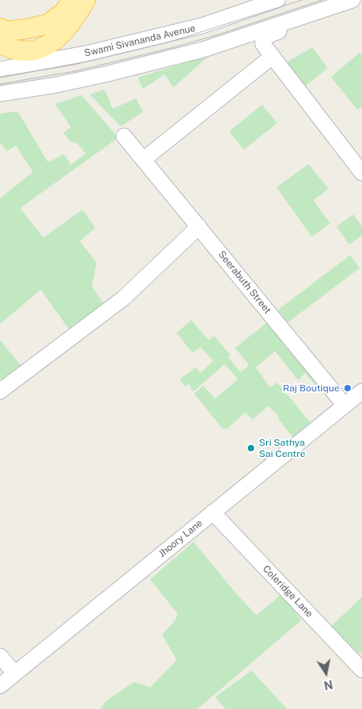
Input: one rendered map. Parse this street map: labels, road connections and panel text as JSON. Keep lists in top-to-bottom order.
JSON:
{
  "streets": {
    "street": [
      "Swami Sivananda Avenue",
      "Seerabuth Street",
      "Jhoory Lane",
      "Coleridge Lane"
    ]
  },
  "crossings": [
    ["Seerabuth Street", "Jhoory Lane"],
    ["Jhoory Lane", "Coleridge Lane"]
  ],
  "places": ["Raj Boutique", "Sri Sathya Sai Centre"],
  "north": "bottom"
}
